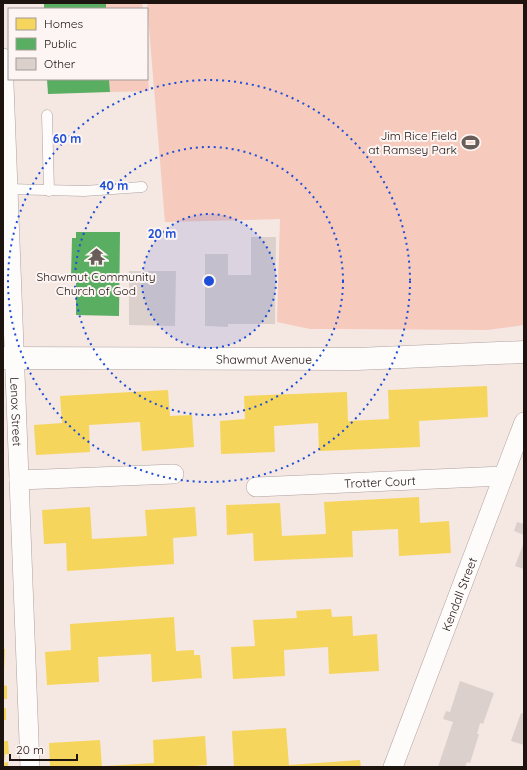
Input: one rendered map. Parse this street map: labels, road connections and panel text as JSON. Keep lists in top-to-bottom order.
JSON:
{
  "streets": {
    "main road": ["Shawmut Avenue"],
    "street": ["Lenox Street", "Trotter Court", "Kendall Street"]
  },
  "crossings": [
    ["Shawmut Avenue", "Lenox Street"],
    ["Trotter Court", "Kendall Street"]
  ],
  "places": {
    "sports": ["Jim Rice Field at Ramsey Park"],
    "temple": ["Shawmut Community Church of God"]
  },
  "legend": ["Homes", "Public", "Other"],
  "scale_bar": "20 m",
  "rings": ["60 m", "40 m", "20 m"]
}
